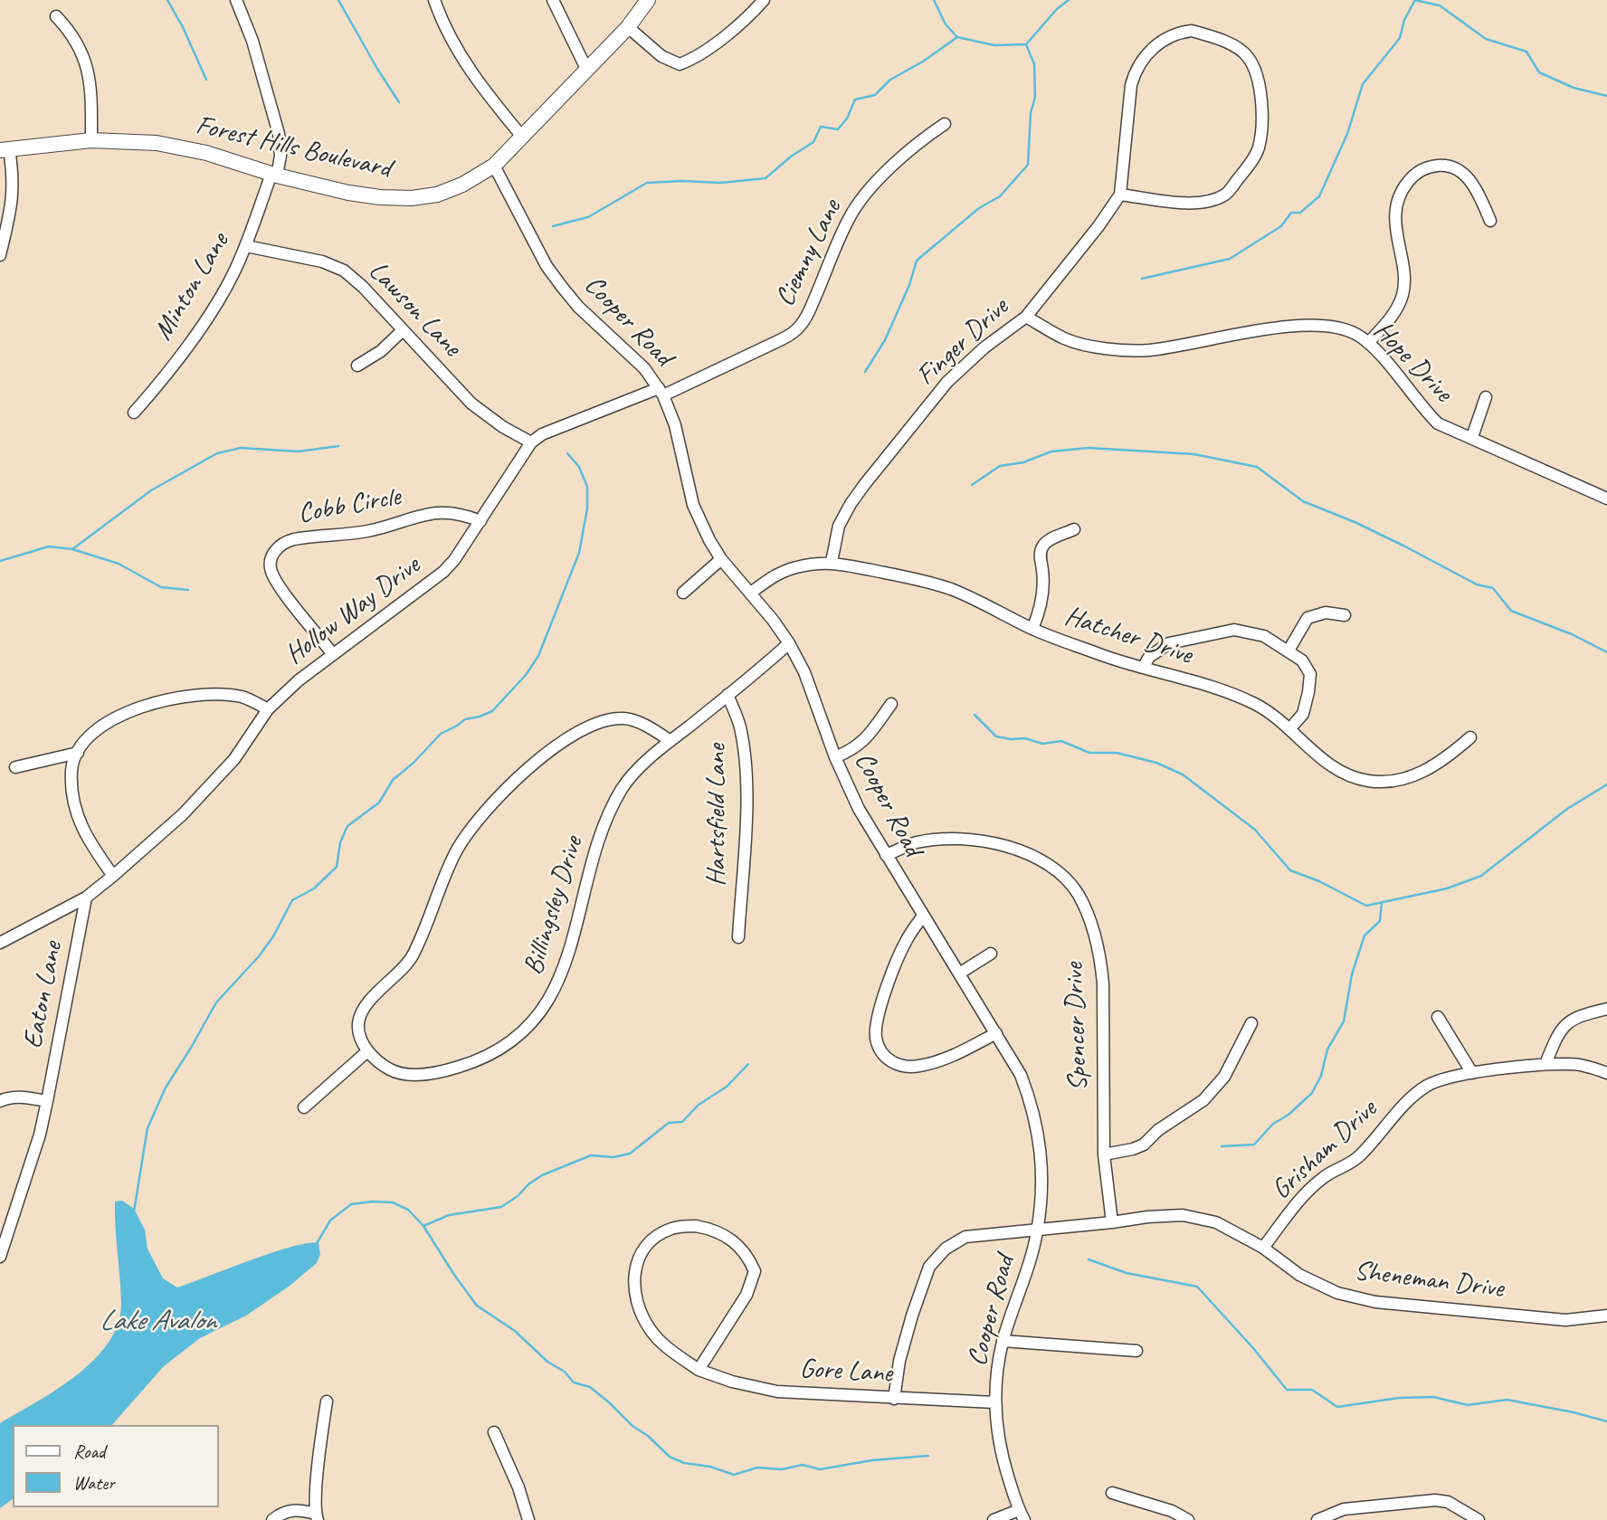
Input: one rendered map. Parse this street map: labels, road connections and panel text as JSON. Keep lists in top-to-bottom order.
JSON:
{
  "streets": {
    "main road": ["Forest Hills Boulevard"],
    "street": [
      "Ciemny Lane",
      "Minton Lane",
      "Lawson Lane",
      "Cooper Road",
      "Finger Drive",
      "Hope Drive",
      "Cobb Circle",
      "Hollow Way Drive",
      "Hatcher Drive",
      "Hartsfield Lane",
      "Billingsley Drive",
      "Eaton Lane",
      "Spencer Drive",
      "Grisham Drive",
      "Sheneman Drive",
      "Gore Lane"
    ]
  },
  "crossings": [
    ["Forest Hills Boulevard", "Minton Lane"],
    ["Forest Hills Boulevard", "Cooper Road"],
    ["Ciemny Lane", "Cooper Road"],
    ["Ciemny Lane", "Hollow Way Drive"],
    ["Minton Lane", "Lawson Lane"],
    ["Lawson Lane", "Hollow Way Drive"],
    ["Cooper Road", "Hollow Way Drive"],
    ["Cooper Road", "Hatcher Drive"],
    ["Cooper Road", "Billingsley Drive"],
    ["Cooper Road", "Spencer Drive"],
    ["Cooper Road", "Sheneman Drive"],
    ["Cooper Road", "Gore Lane"],
    ["Finger Drive", "Hope Drive"],
    ["Finger Drive", "Hatcher Drive"],
    ["Cobb Circle", "Hollow Way Drive"],
    ["Hollow Way Drive", "Eaton Lane"],
    ["Hartsfield Lane", "Billingsley Drive"],
    ["Spencer Drive", "Sheneman Drive"],
    ["Grisham Drive", "Sheneman Drive"],
    ["Sheneman Drive", "Gore Lane"]
  ],
  "water": ["Lake Avalon"],
  "legend": ["Road", "Water"]
}
